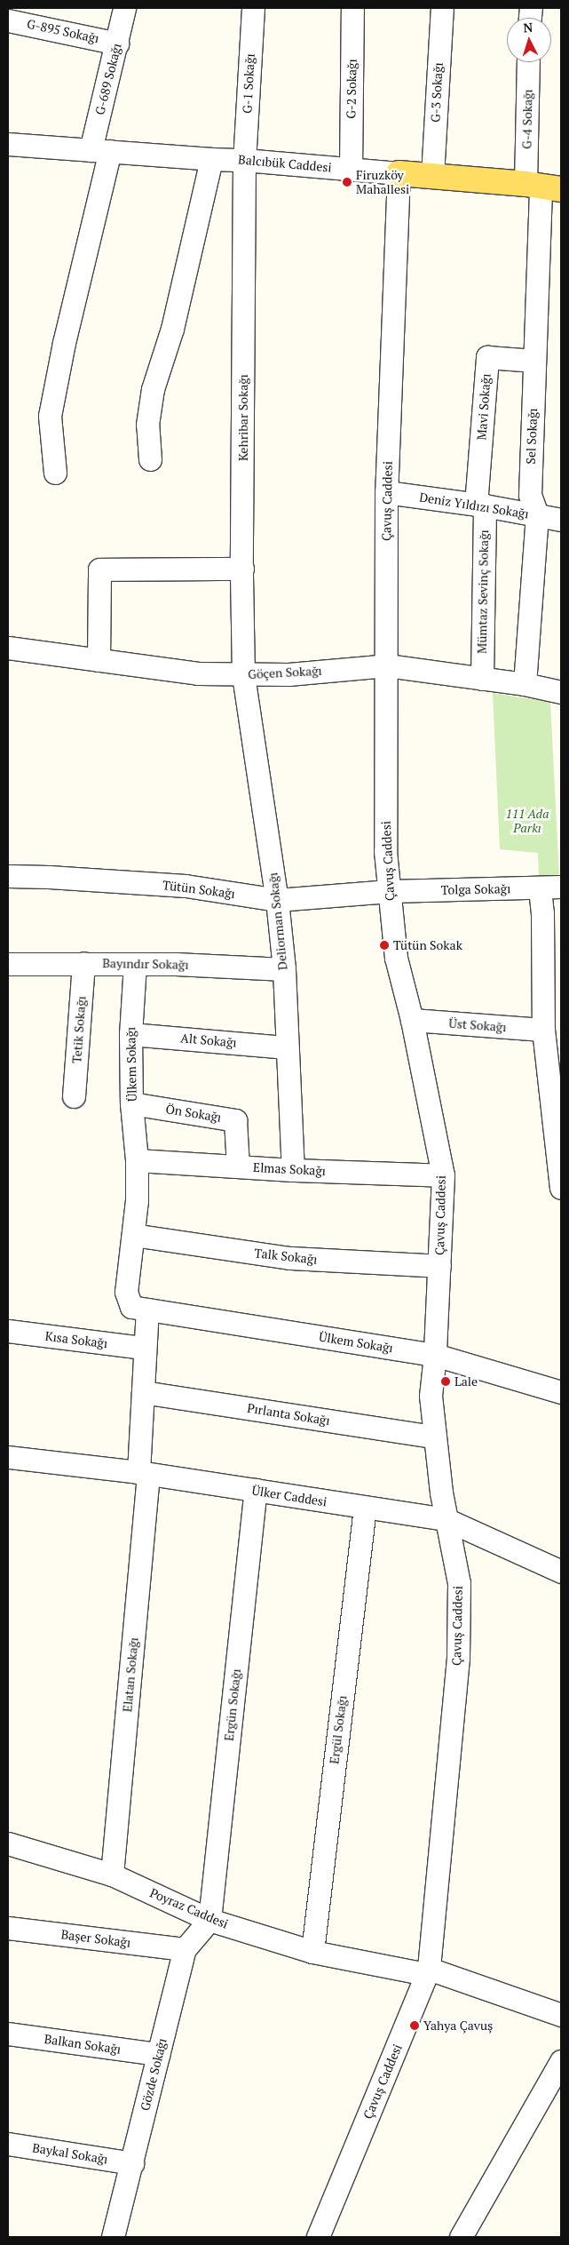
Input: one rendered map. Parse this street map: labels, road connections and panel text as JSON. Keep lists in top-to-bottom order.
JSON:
{
  "streets": {
    "main road": ["Balcıbük Caddesi"],
    "street": [
      "G-895 Sokağı",
      "G-689 Sokağı",
      "G-1 Sokağı",
      "G-2 Sokağı",
      "G-3 Sokağı",
      "G-4 Sokağı",
      "Mavi Sokağı",
      "Kehribar Sokağı",
      "Sel Sokağı",
      "Çavuş Caddesi",
      "Deniz Yıldızı Sokağı",
      "Mümtaz Sevinç Sokağı",
      "Göçen Sokağı",
      "Tütün Sokağı",
      "Tolga Sokağı",
      "Deliorman Sokağı",
      "Bayındır Sokağı",
      "Üst Sokağı",
      "Tetik Sokağı",
      "Alt Sokağı",
      "Ülkem Sokağı",
      "Ön Sokağı",
      "Elmas Sokağı",
      "Talk Sokağı",
      "Kısa Sokağı",
      "Pırlanta Sokağı",
      "Ülker Caddesi",
      "Elatan Sokağı",
      "Ergün Sokağı",
      "Ergül Sokağı",
      "Poyraz Caddesi",
      "Başer Sokağı",
      "Balkan Sokağı",
      "Gözde Sokağı",
      "Baykal Sokağı"
    ]
  },
  "crossings": [
    ["G-895 Sokağı", "G-689 Sokağı"],
    ["G-689 Sokağı", "Balcıbük Caddesi"],
    ["G-1 Sokağı", "Balcıbük Caddesi"],
    ["G-1 Sokağı", "Kehribar Sokağı"],
    ["G-2 Sokağı", "Balcıbük Caddesi"],
    ["G-3 Sokağı", "Balcıbük Caddesi"],
    ["G-4 Sokağı", "Balcıbük Caddesi"],
    ["G-4 Sokağı", "Sel Sokağı"],
    ["Balcıbük Caddesi", "Kehribar Sokağı"],
    ["Balcıbük Caddesi", "Sel Sokağı"],
    ["Balcıbük Caddesi", "Çavuş Caddesi"],
    ["Mavi Sokağı", "Sel Sokağı"],
    ["Mavi Sokağı", "Deniz Yıldızı Sokağı"],
    ["Mavi Sokağı", "Mümtaz Sevinç Sokağı"],
    ["Kehribar Sokağı", "Göçen Sokağı"],
    ["Kehribar Sokağı", "Deliorman Sokağı"],
    ["Sel Sokağı", "Deniz Yıldızı Sokağı"],
    ["Sel Sokağı", "Göçen Sokağı"],
    ["Çavuş Caddesi", "Deniz Yıldızı Sokağı"],
    ["Çavuş Caddesi", "Göçen Sokağı"],
    ["Çavuş Caddesi", "Tütün Sokağı"],
    ["Çavuş Caddesi", "Tolga Sokağı"],
    ["Çavuş Caddesi", "Üst Sokağı"],
    ["Çavuş Caddesi", "Ülkem Sokağı"],
    ["Çavuş Caddesi", "Elmas Sokağı"],
    ["Çavuş Caddesi", "Talk Sokağı"],
    ["Çavuş Caddesi", "Pırlanta Sokağı"],
    ["Çavuş Caddesi", "Ülker Caddesi"],
    ["Çavuş Caddesi", "Poyraz Caddesi"],
    ["Deniz Yıldızı Sokağı", "Mümtaz Sevinç Sokağı"],
    ["Mümtaz Sevinç Sokağı", "Göçen Sokağı"],
    ["Göçen Sokağı", "Deliorman Sokağı"],
    ["Tütün Sokağı", "Tolga Sokağı"],
    ["Tütün Sokağı", "Deliorman Sokağı"],
    ["Deliorman Sokağı", "Bayındır Sokağı"],
    ["Deliorman Sokağı", "Alt Sokağı"],
    ["Deliorman Sokağı", "Elmas Sokağı"],
    ["Bayındır Sokağı", "Tetik Sokağı"],
    ["Bayındır Sokağı", "Ülkem Sokağı"],
    ["Alt Sokağı", "Ülkem Sokağı"],
    ["Ülkem Sokağı", "Ön Sokağı"],
    ["Ülkem Sokağı", "Elmas Sokağı"],
    ["Ülkem Sokağı", "Talk Sokağı"],
    ["Ön Sokağı", "Elmas Sokağı"],
    ["Ülker Caddesi", "Elatan Sokağı"],
    ["Ülker Caddesi", "Ergün Sokağı"],
    ["Ülker Caddesi", "Ergül Sokağı"],
    ["Elatan Sokağı", "Poyraz Caddesi"],
    ["Ergün Sokağı", "Poyraz Caddesi"],
    ["Ergün Sokağı", "Gözde Sokağı"],
    ["Ergül Sokağı", "Poyraz Caddesi"],
    ["Poyraz Caddesi", "Gözde Sokağı"],
    ["Başer Sokağı", "Gözde Sokağı"],
    ["Balkan Sokağı", "Gözde Sokağı"],
    ["Gözde Sokağı", "Baykal Sokağı"]
  ],
  "parks": ["111 Ada Parkı"],
  "places": [
    "Firuzköy Mahallesi",
    "Tütün Sokak",
    "Lale",
    "Yahya Çavuş"
  ],
  "north": "top"
}
